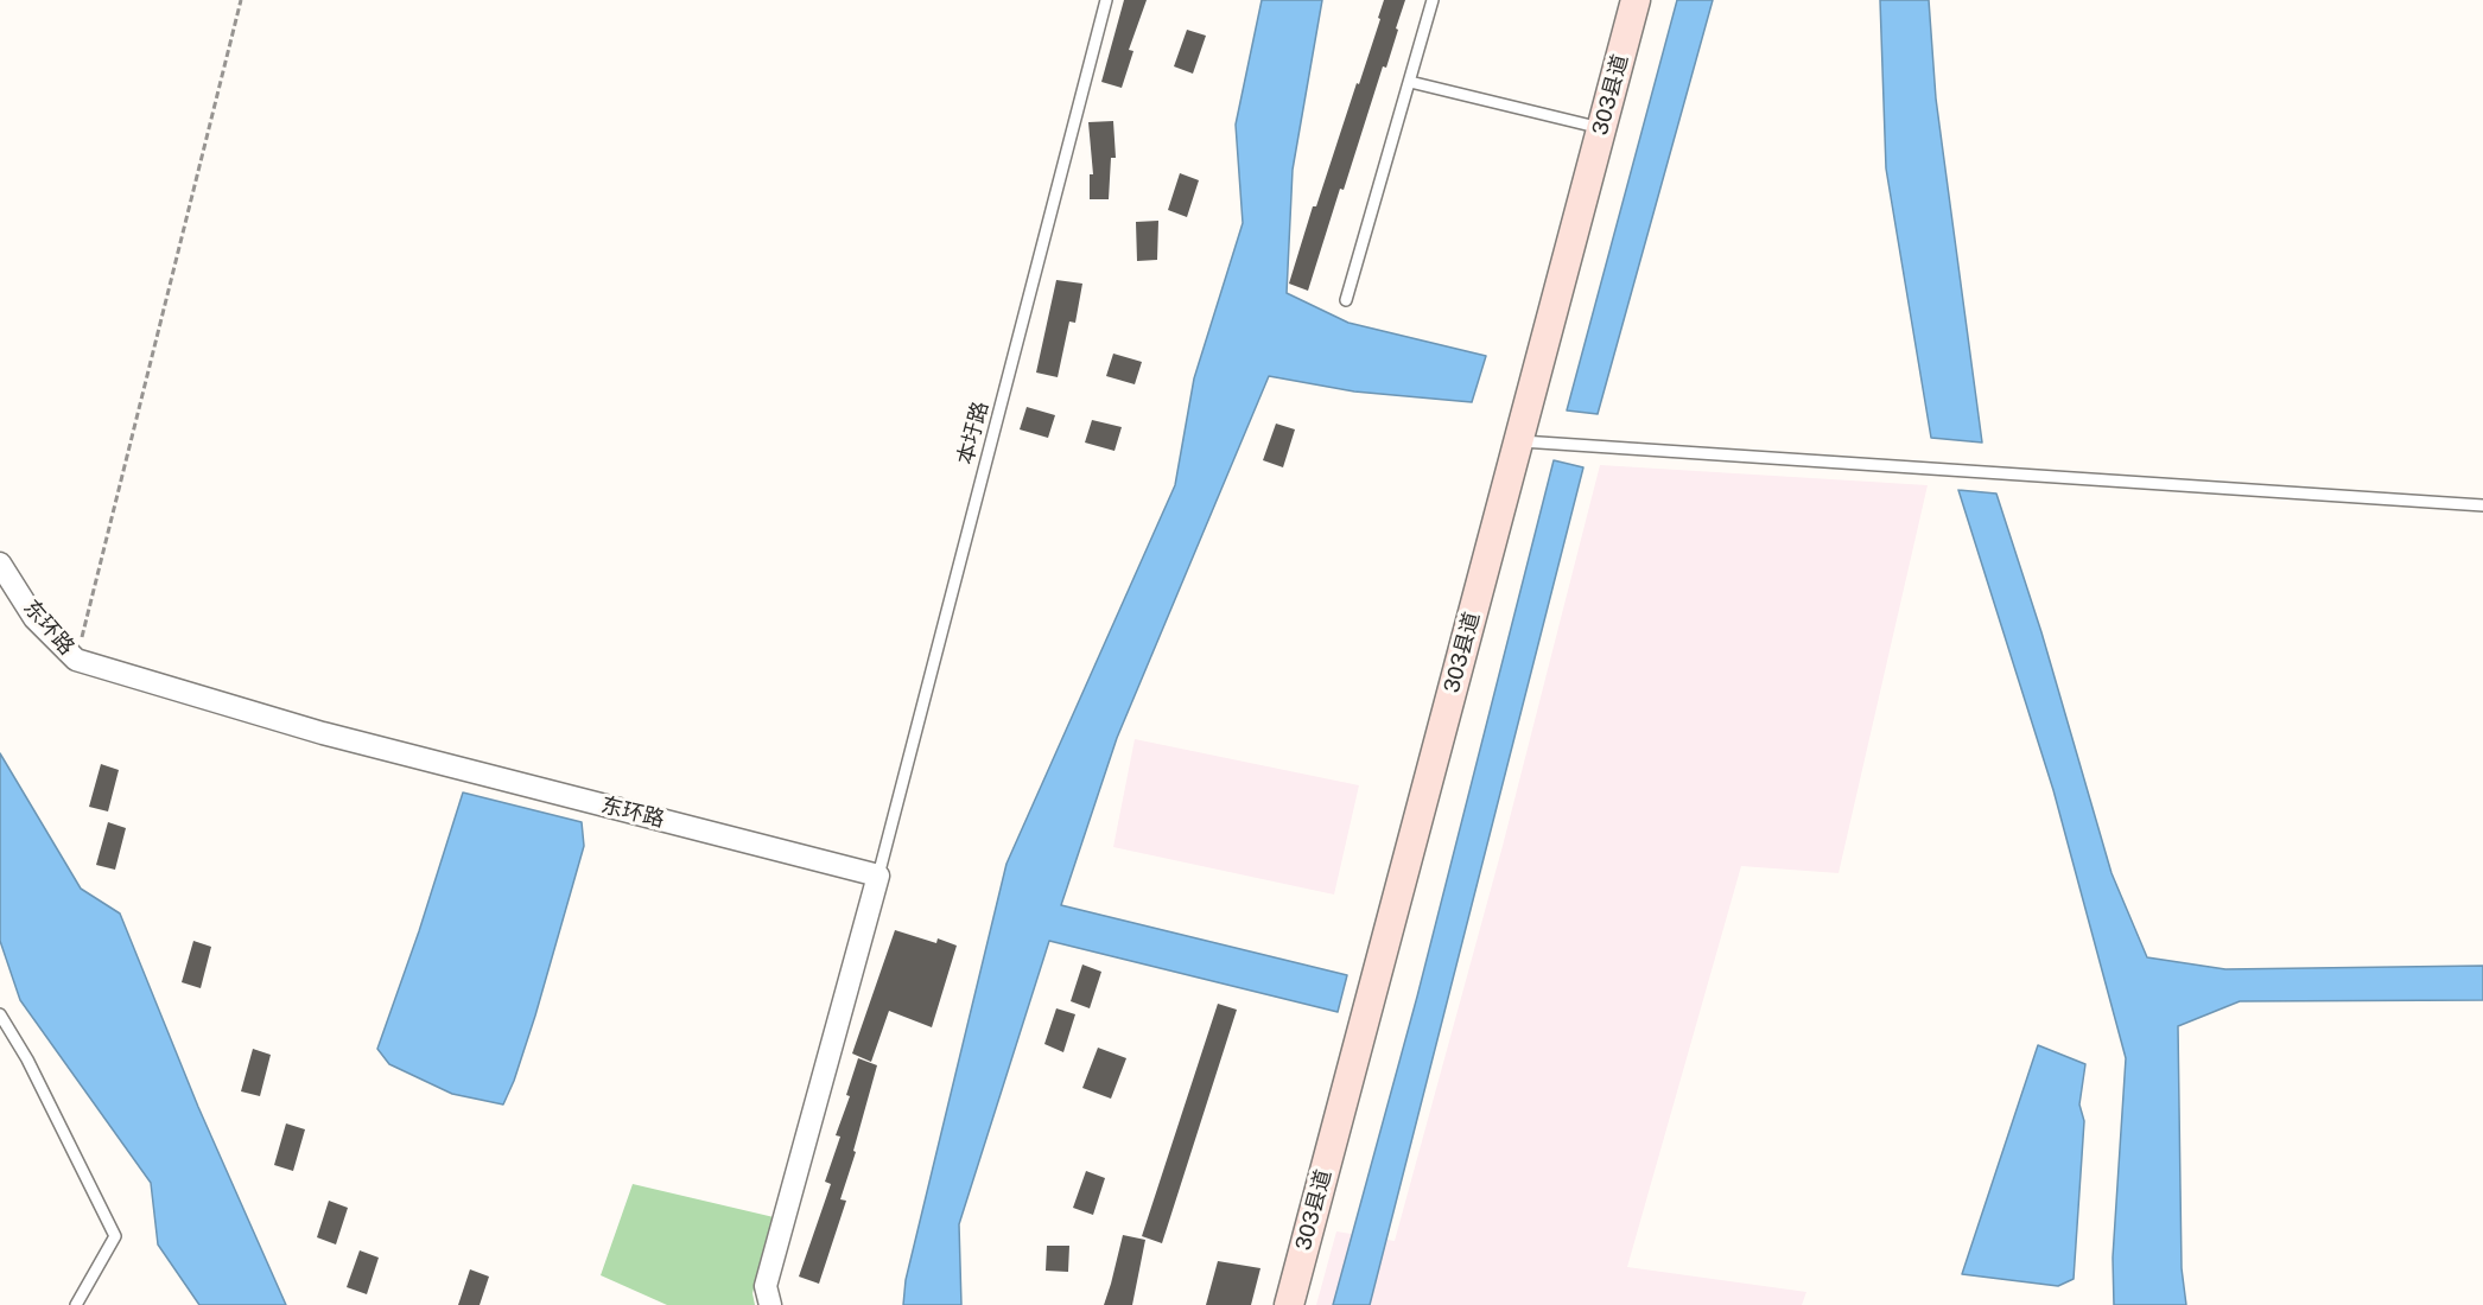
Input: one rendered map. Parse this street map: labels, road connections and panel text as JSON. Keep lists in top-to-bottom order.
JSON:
{
  "streets": {
    "main road": ["303县道"],
    "street": ["东环路"],
    "lane": ["本圩路"]
  },
  "crossings": [
    ["本圩路", "东环路"]
  ]
}
